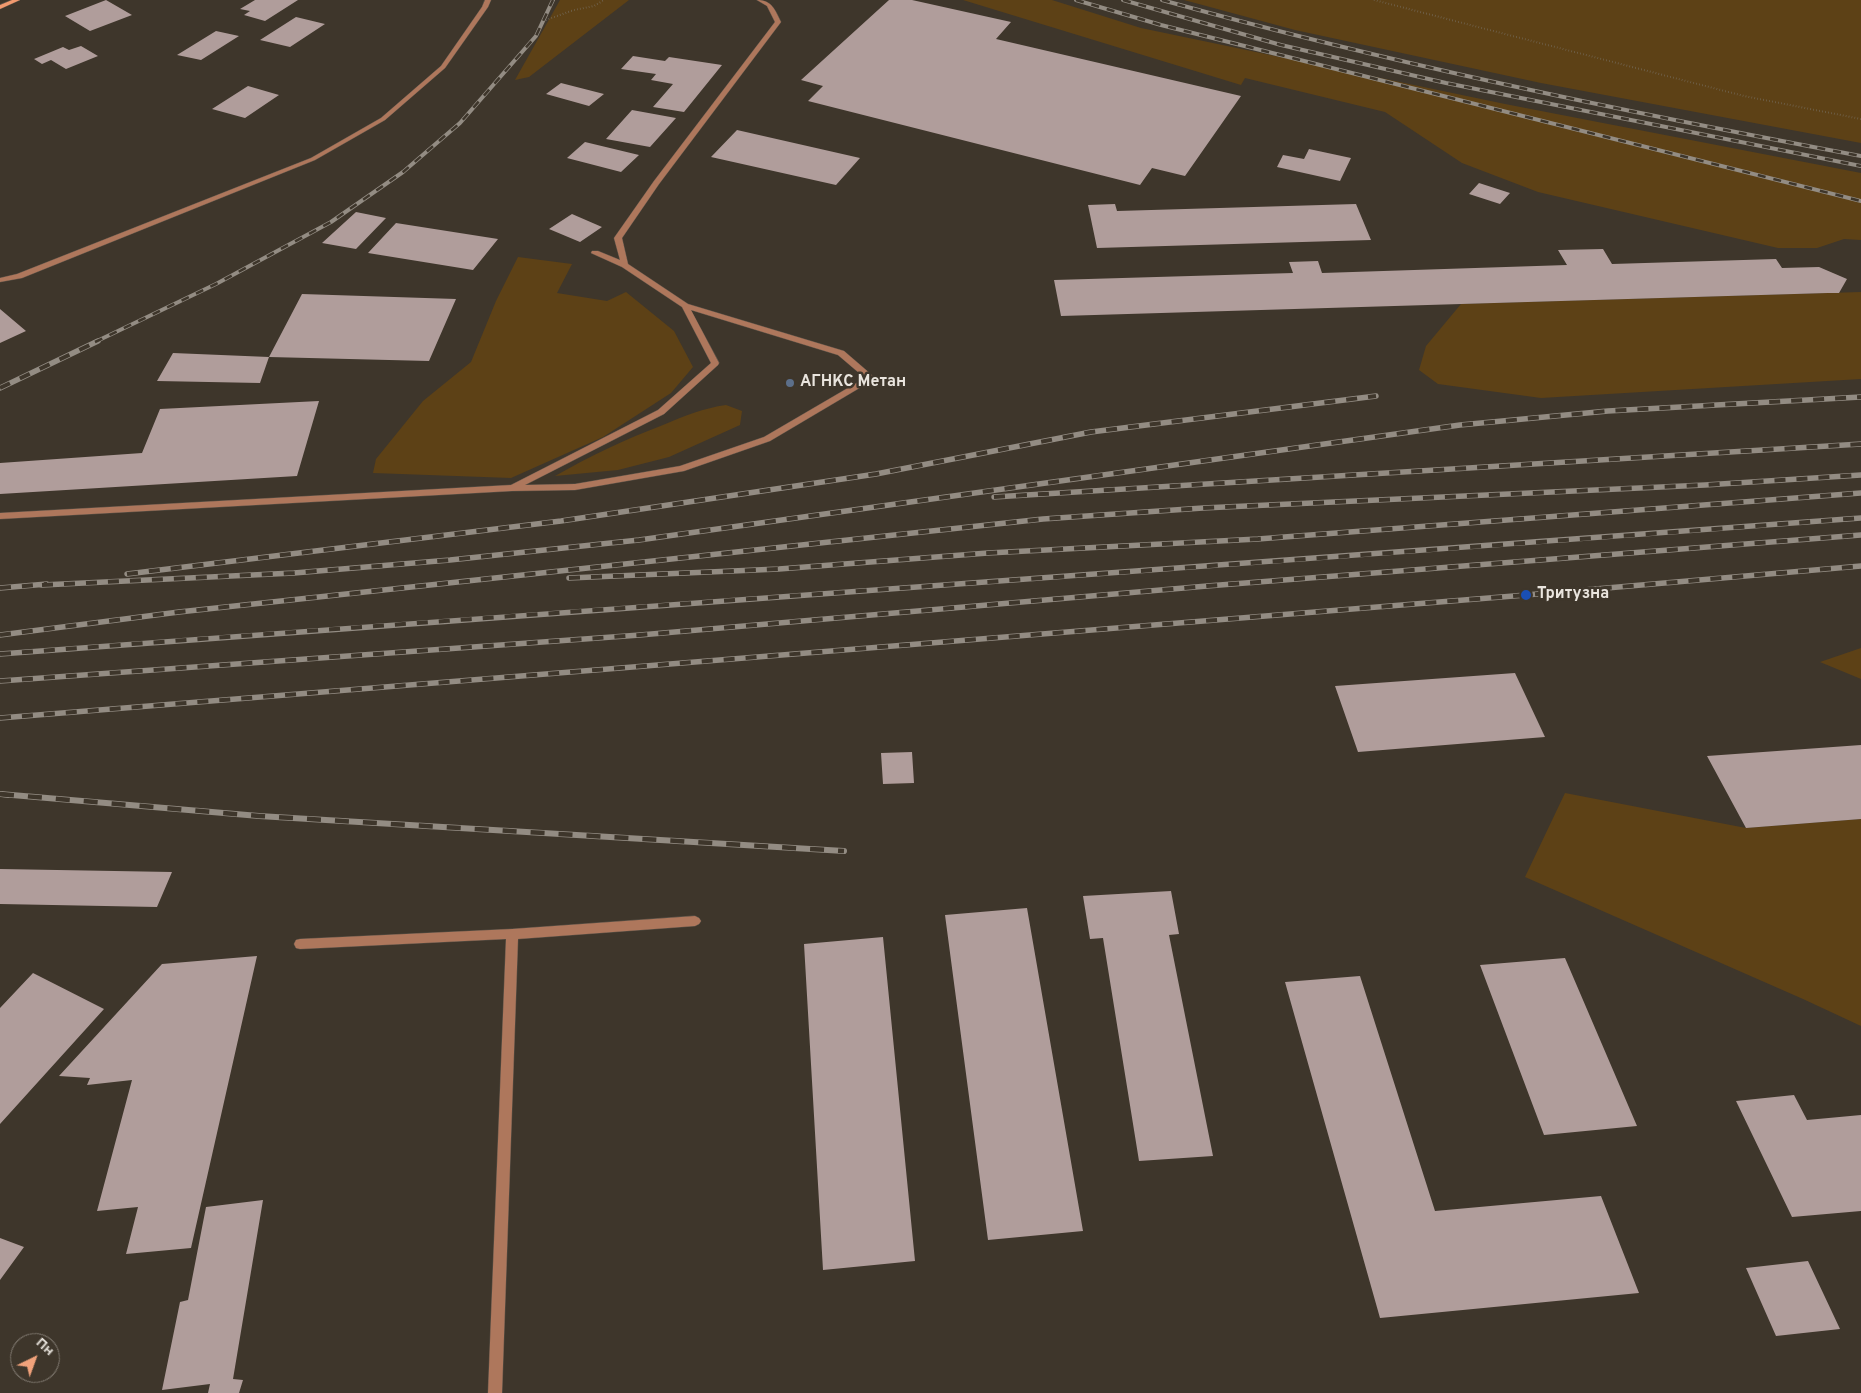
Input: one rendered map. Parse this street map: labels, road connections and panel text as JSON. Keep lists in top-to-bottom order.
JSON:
{
  "places": ["АГНКС Метан", "Тритузна"],
  "north": "top right"
}
